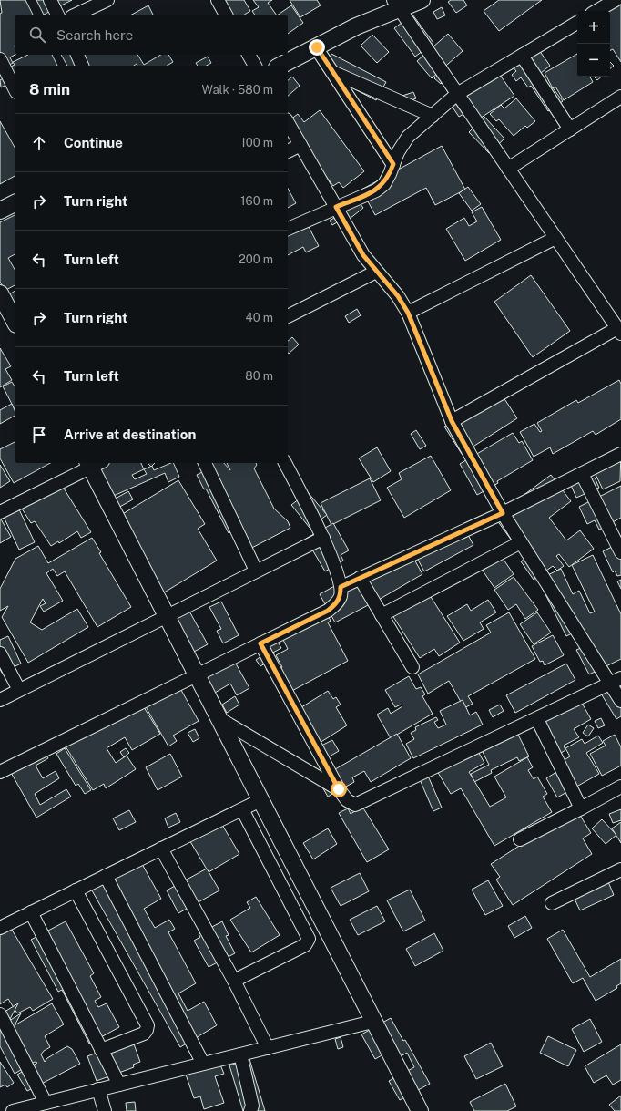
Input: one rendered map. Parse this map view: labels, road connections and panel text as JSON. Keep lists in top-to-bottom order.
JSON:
{
  "page": {
    "map_buttons": ["+", "−"],
    "search": "Search here",
    "heading": ["8 min", "Walk · 580 m"],
    "list": [
      ["Continue", "100 m"],
      ["Turn right", "160 m"],
      ["Turn left", "200 m"],
      ["Turn right", "40 m"],
      ["Turn left", "80 m"],
      "Arrive at destination"
    ]
  }
}
